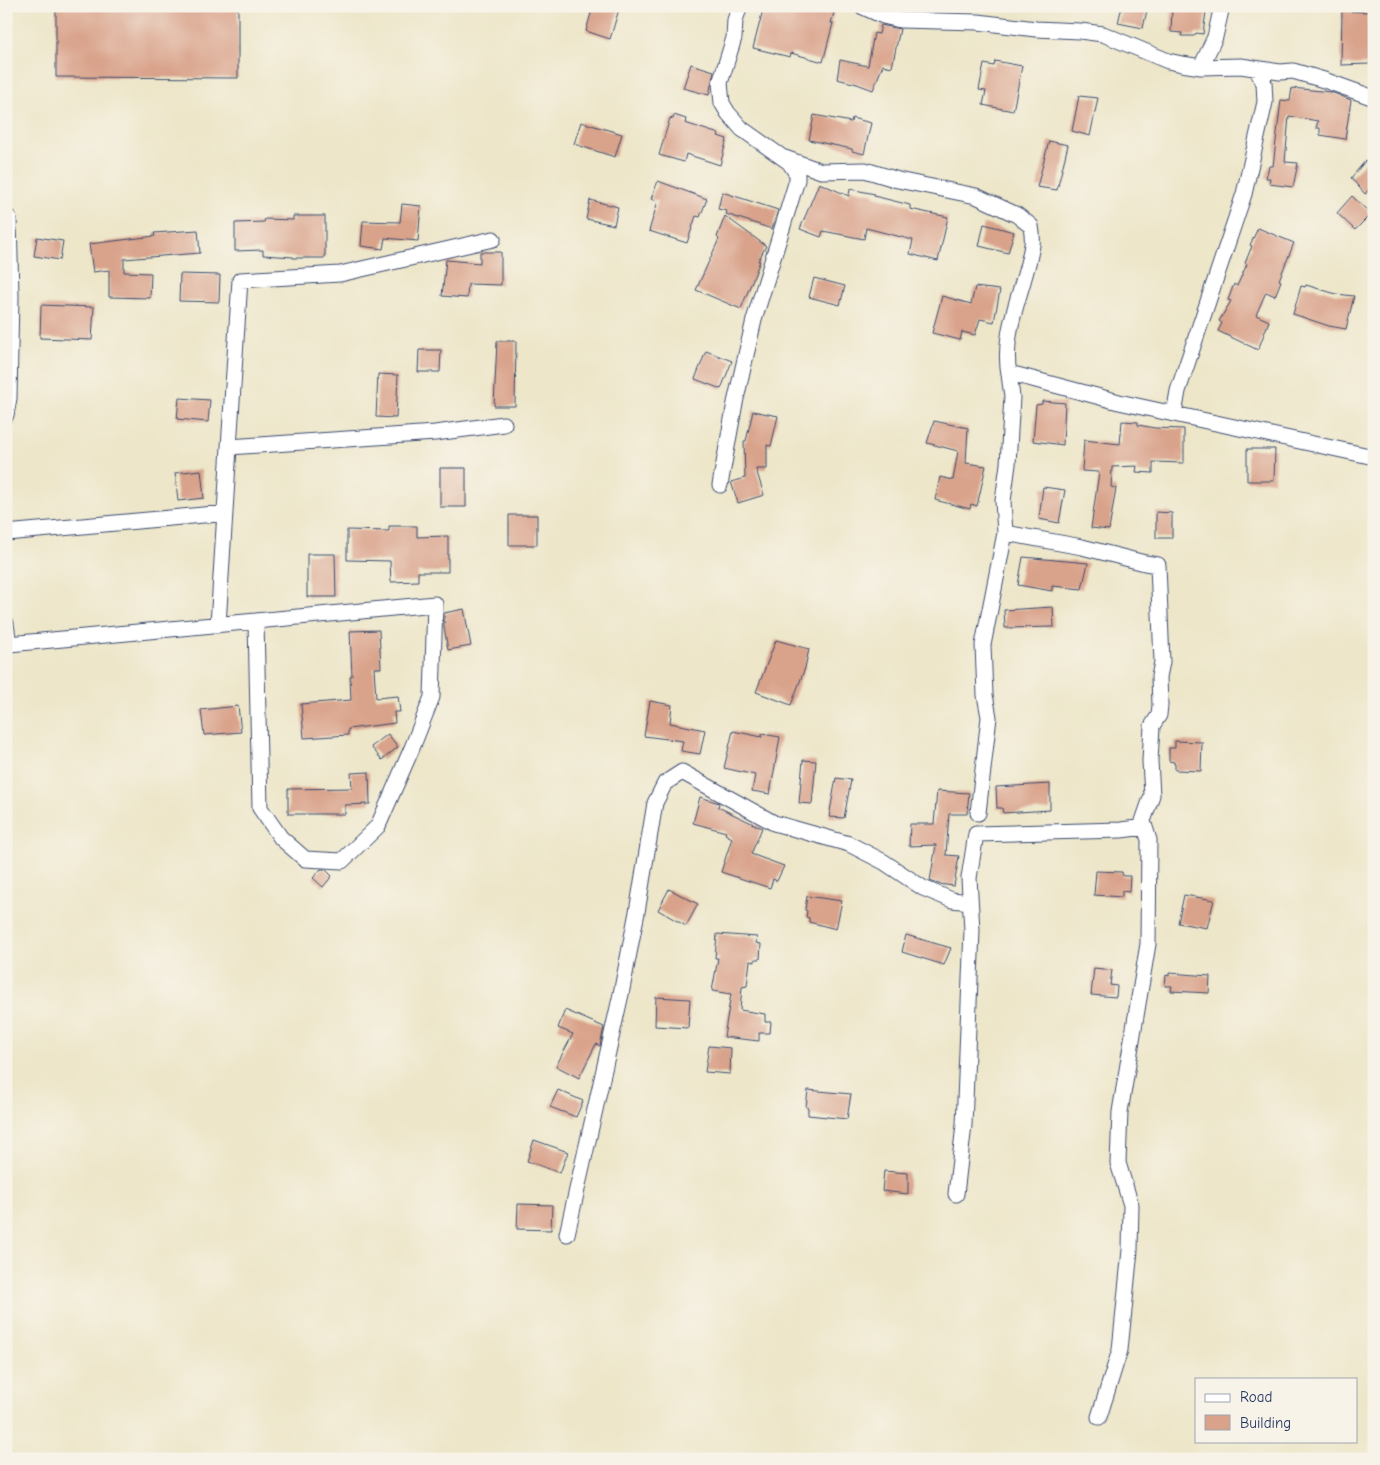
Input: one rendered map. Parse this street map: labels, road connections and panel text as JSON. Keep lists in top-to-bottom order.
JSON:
{
  "legend": ["Road", "Building"]
}
